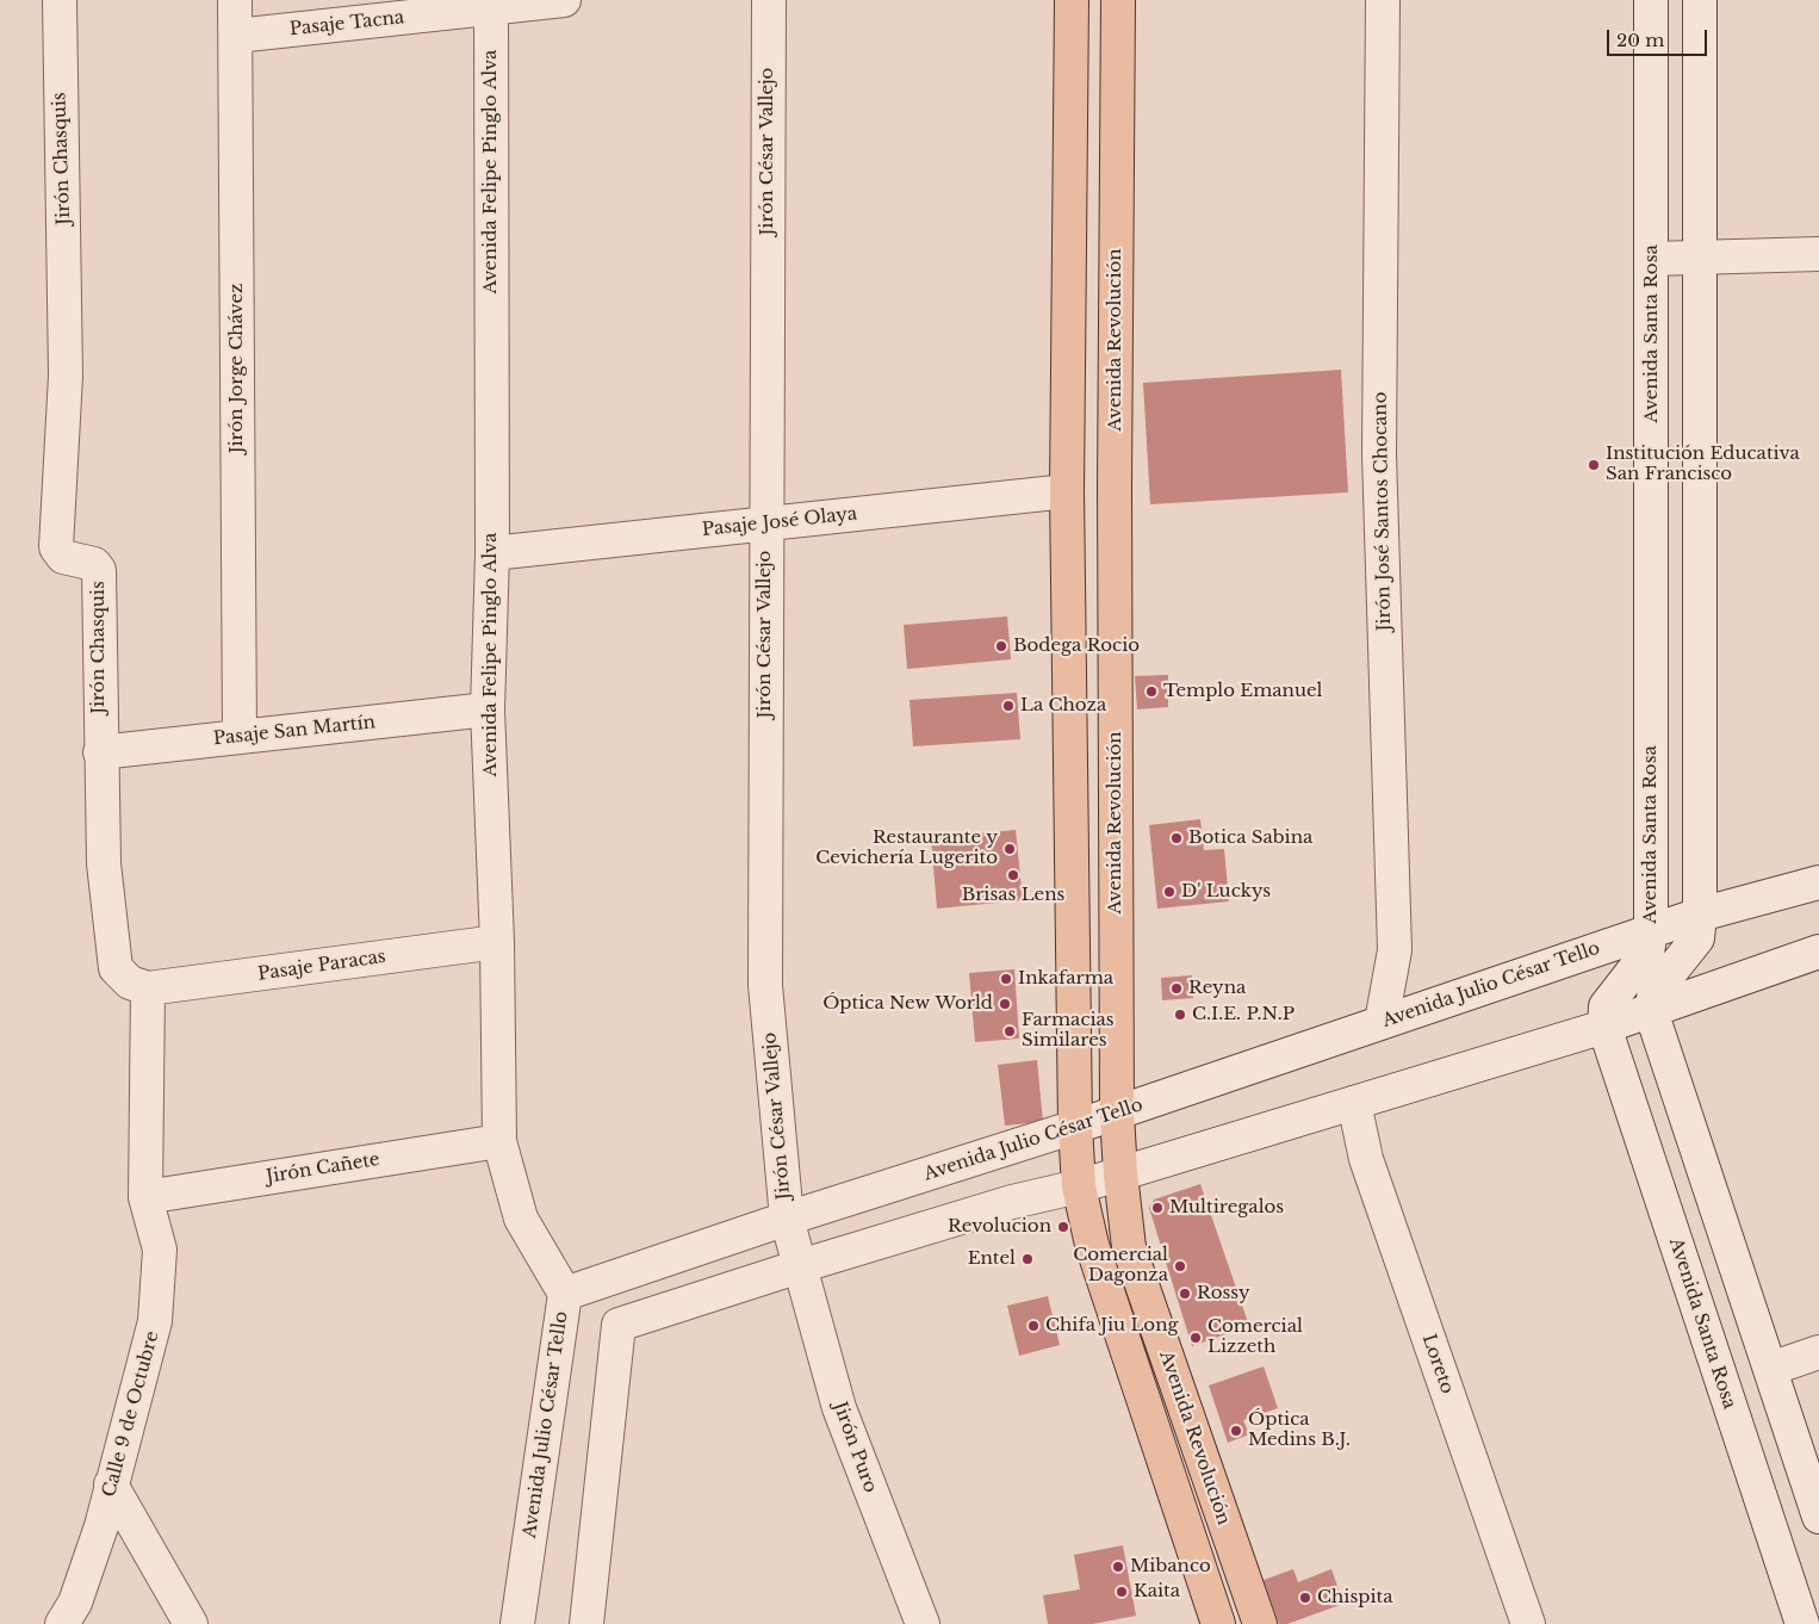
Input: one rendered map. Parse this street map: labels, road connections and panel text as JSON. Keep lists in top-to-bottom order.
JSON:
{
  "streets": {
    "main road": ["Avenida Revolución"],
    "street": [
      "Pasaje Tacna",
      "Jirón César Vallejo",
      "Jirón Chasquis",
      "Avenida Felipe Pinglo Alva",
      "Avenida Santa Rosa",
      "Jirón Jorge Chávez",
      "Jirón José Santos Chocano",
      "Pasaje José Olaya",
      "Pasaje San Martín",
      "Pasaje Paracas",
      "Avenida Julio César Tello",
      "Jirón Cañete",
      "Loreto",
      "Calle 9 de Octubre",
      "Jirón Puro"
    ]
  },
  "crossings": [
    ["Pasaje Tacna", "Avenida Felipe Pinglo Alva"],
    ["Pasaje Tacna", "Jirón Jorge Chávez"],
    ["Jirón César Vallejo", "Pasaje José Olaya"],
    ["Jirón César Vallejo", "Avenida Julio César Tello"],
    ["Jirón César Vallejo", "Jirón Puro"],
    ["Jirón Chasquis", "Pasaje San Martín"],
    ["Jirón Chasquis", "Pasaje Paracas"],
    ["Avenida Felipe Pinglo Alva", "Pasaje José Olaya"],
    ["Avenida Felipe Pinglo Alva", "Pasaje San Martín"],
    ["Avenida Felipe Pinglo Alva", "Pasaje Paracas"],
    ["Avenida Felipe Pinglo Alva", "Avenida Julio César Tello"],
    ["Avenida Felipe Pinglo Alva", "Jirón Cañete"],
    ["Avenida Santa Rosa", "Avenida Julio César Tello"],
    ["Avenida Revolución", "Pasaje José Olaya"],
    ["Avenida Revolución", "Avenida Julio César Tello"],
    ["Jirón Jorge Chávez", "Pasaje San Martín"],
    ["Jirón José Santos Chocano", "Avenida Julio César Tello"],
    ["Jirón Cañete", "Calle 9 de Octubre"]
  ],
  "places": [
    "Institución Educativa San Francisco",
    "Bodega Rocio",
    "Templo Emanuel",
    "La Choza",
    "Botica Sabina",
    "Restaurante y Cevichería Lugerito",
    "Brisas Lens",
    "D' Luckys",
    "Inkafarma",
    "Reyna",
    "Óptica New World",
    "C.I.E. P.N.P",
    "Farmacias Similares",
    "Multiregalos",
    "Revolucion",
    "Entel",
    "Comercial Dagonza",
    "Rossy",
    "Chifa Jiu Long",
    "Comercial Lizzeth",
    "Óptica Medins B.J.",
    "Mibanco",
    "Kaita",
    "Chispita"
  ],
  "scale_bar": "20 m"
}
